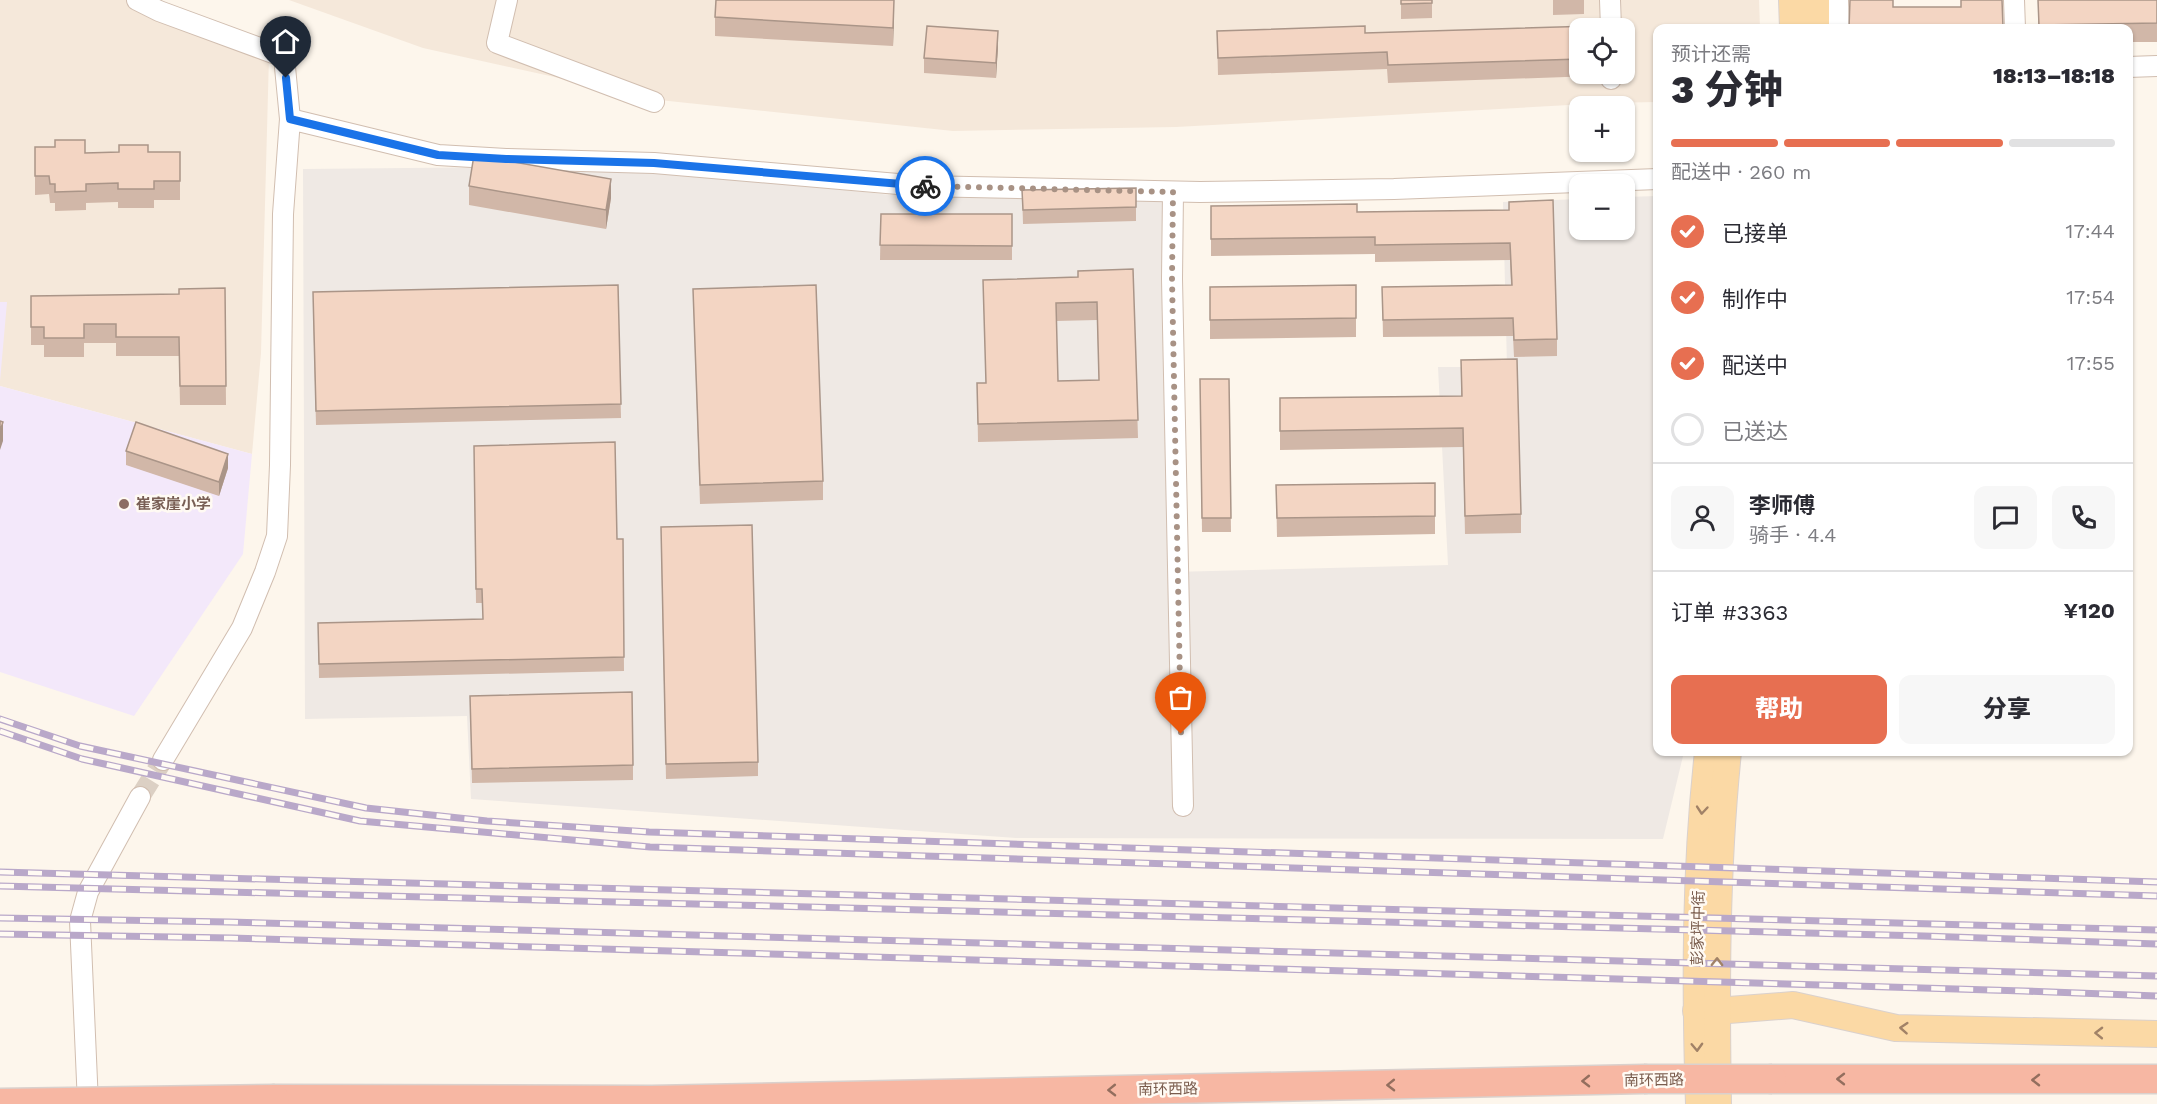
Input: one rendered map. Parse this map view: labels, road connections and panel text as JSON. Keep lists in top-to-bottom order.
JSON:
{
  "streets": {
    "highway": ["南环西路"],
    "main road": ["彭家坪中街"]
  },
  "one_way": ["南环西路"],
  "places": ["崔家崖小学"],
  "page": {
    "map_buttons": ["+", "−"],
    "heading": ["3 分钟", "预计还需", "18:13–18:18"],
    "panel": [
      "李师傅",
      "骑手 · 4.4",
      "订单 #3363",
      "¥120"
    ],
    "bar": "配送中 · 260 m",
    "list": [
      ["已接单", "17:44"],
      ["制作中", "17:54"],
      ["配送中", "17:55"],
      "已送达"
    ],
    "buttons": ["帮助", "分享"]
  }
}
